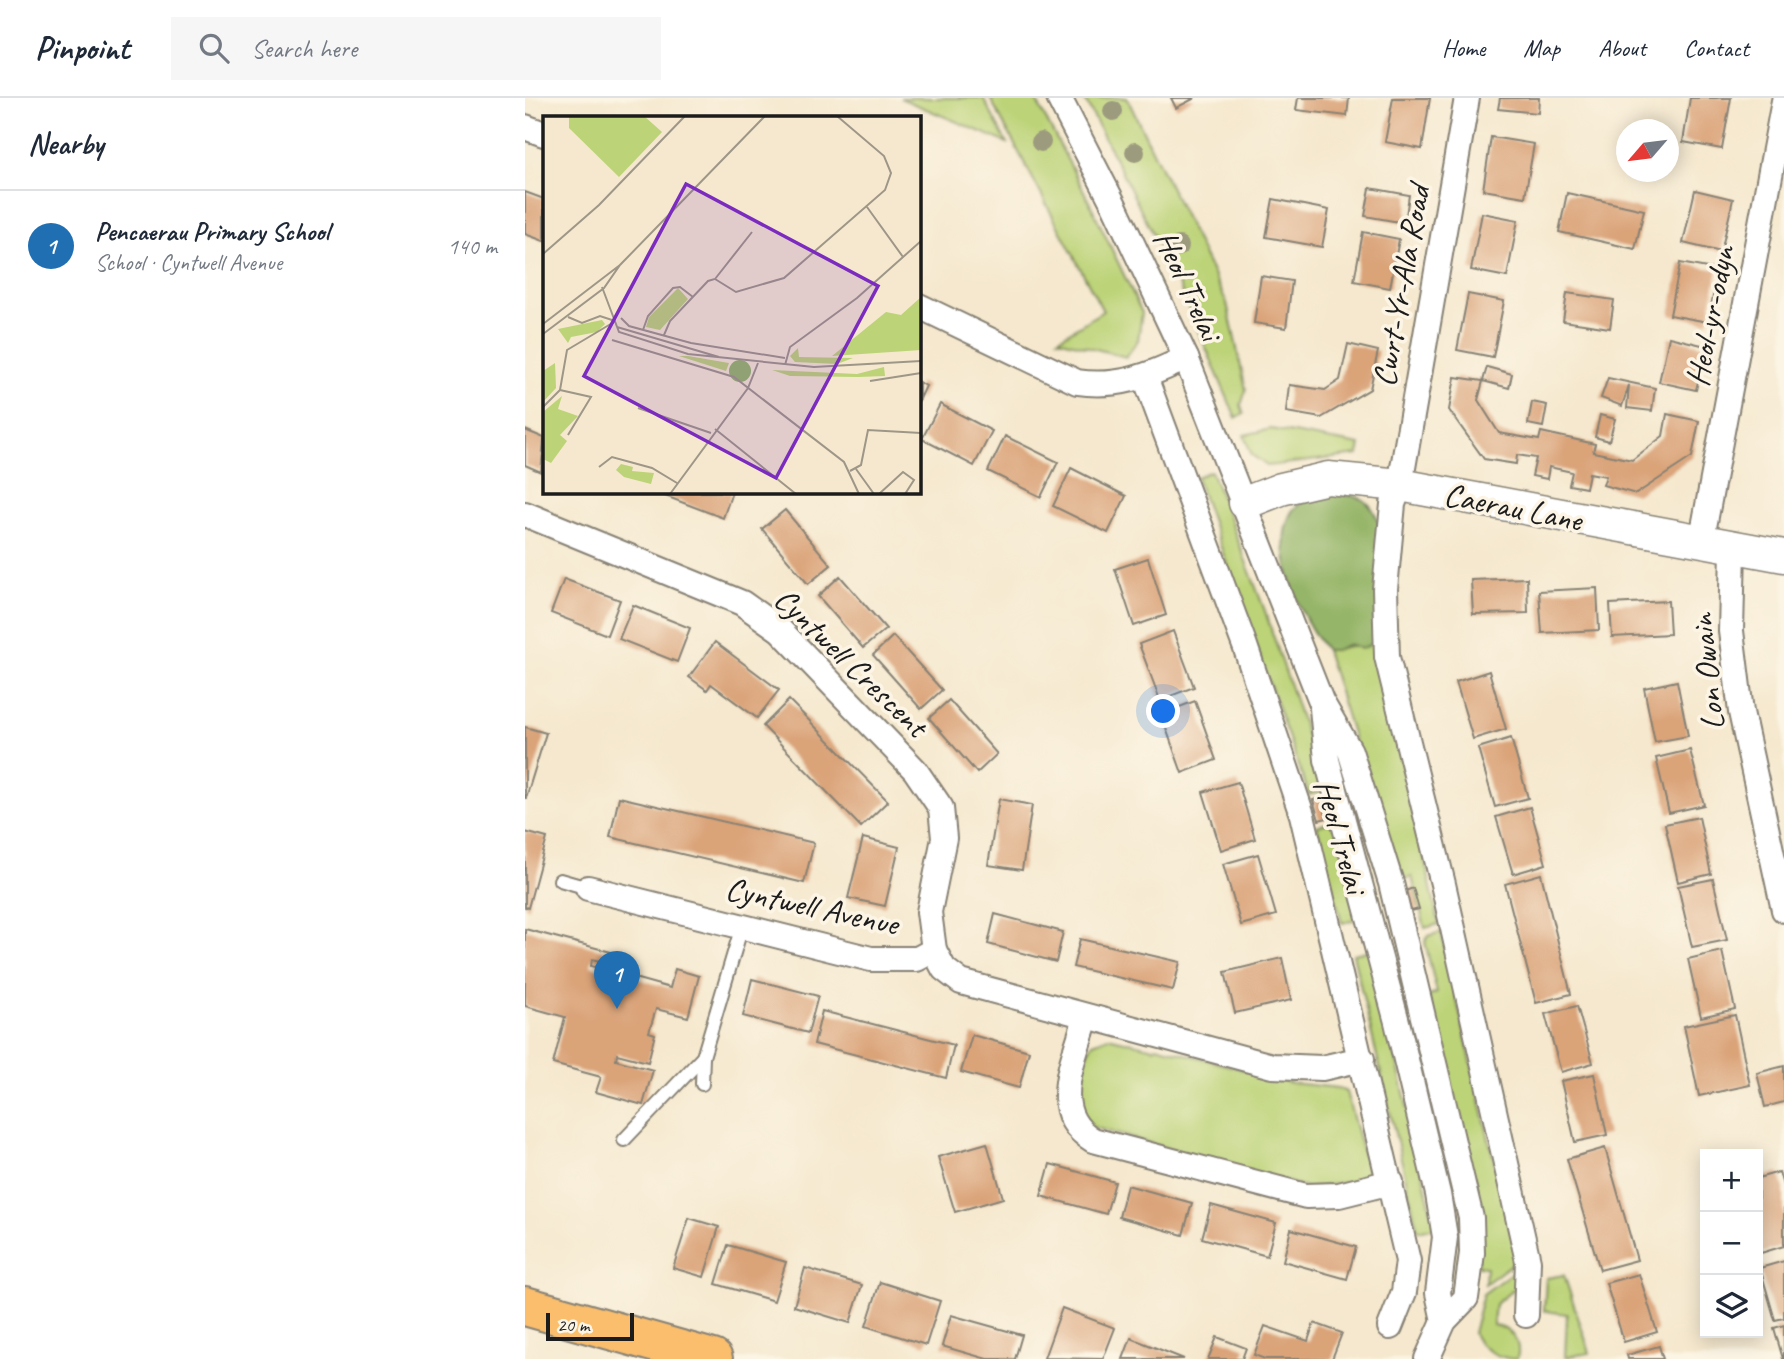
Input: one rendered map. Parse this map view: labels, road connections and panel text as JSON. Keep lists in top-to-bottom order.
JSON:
{
  "streets": {
    "street": [
      "Heol Trelai",
      "Cwrt-Yr-Ala Road",
      "Heol-yr-odyn",
      "Caerau Lane",
      "Cyntwell Crescent",
      "Lon Owain",
      "Cyntwell Avenue"
    ]
  },
  "crossings": [
    ["Heol Trelai", "Caerau Lane"],
    ["Heol Trelai", "Cyntwell Avenue"],
    ["Cwrt-Yr-Ala Road", "Caerau Lane"],
    ["Heol-yr-odyn", "Caerau Lane"],
    ["Caerau Lane", "Lon Owain"],
    ["Cyntwell Crescent", "Cyntwell Avenue"]
  ],
  "scale_bar": "20 m",
  "north": "bottom left",
  "page": {
    "header": "Pinpoint",
    "search": "Search here",
    "nav": [
      "Home",
      "Map",
      "About",
      "Contact"
    ],
    "heading": "Nearby",
    "list": [
      {
        "mark": "1",
        "name": "Pencaerau Primary School",
        "note": "School · Cyntwell Avenue",
        "value": "140 m"
      }
    ],
    "pins": "1",
    "map_buttons": ["+", "−"],
    "scale": "20 m"
  }
}
